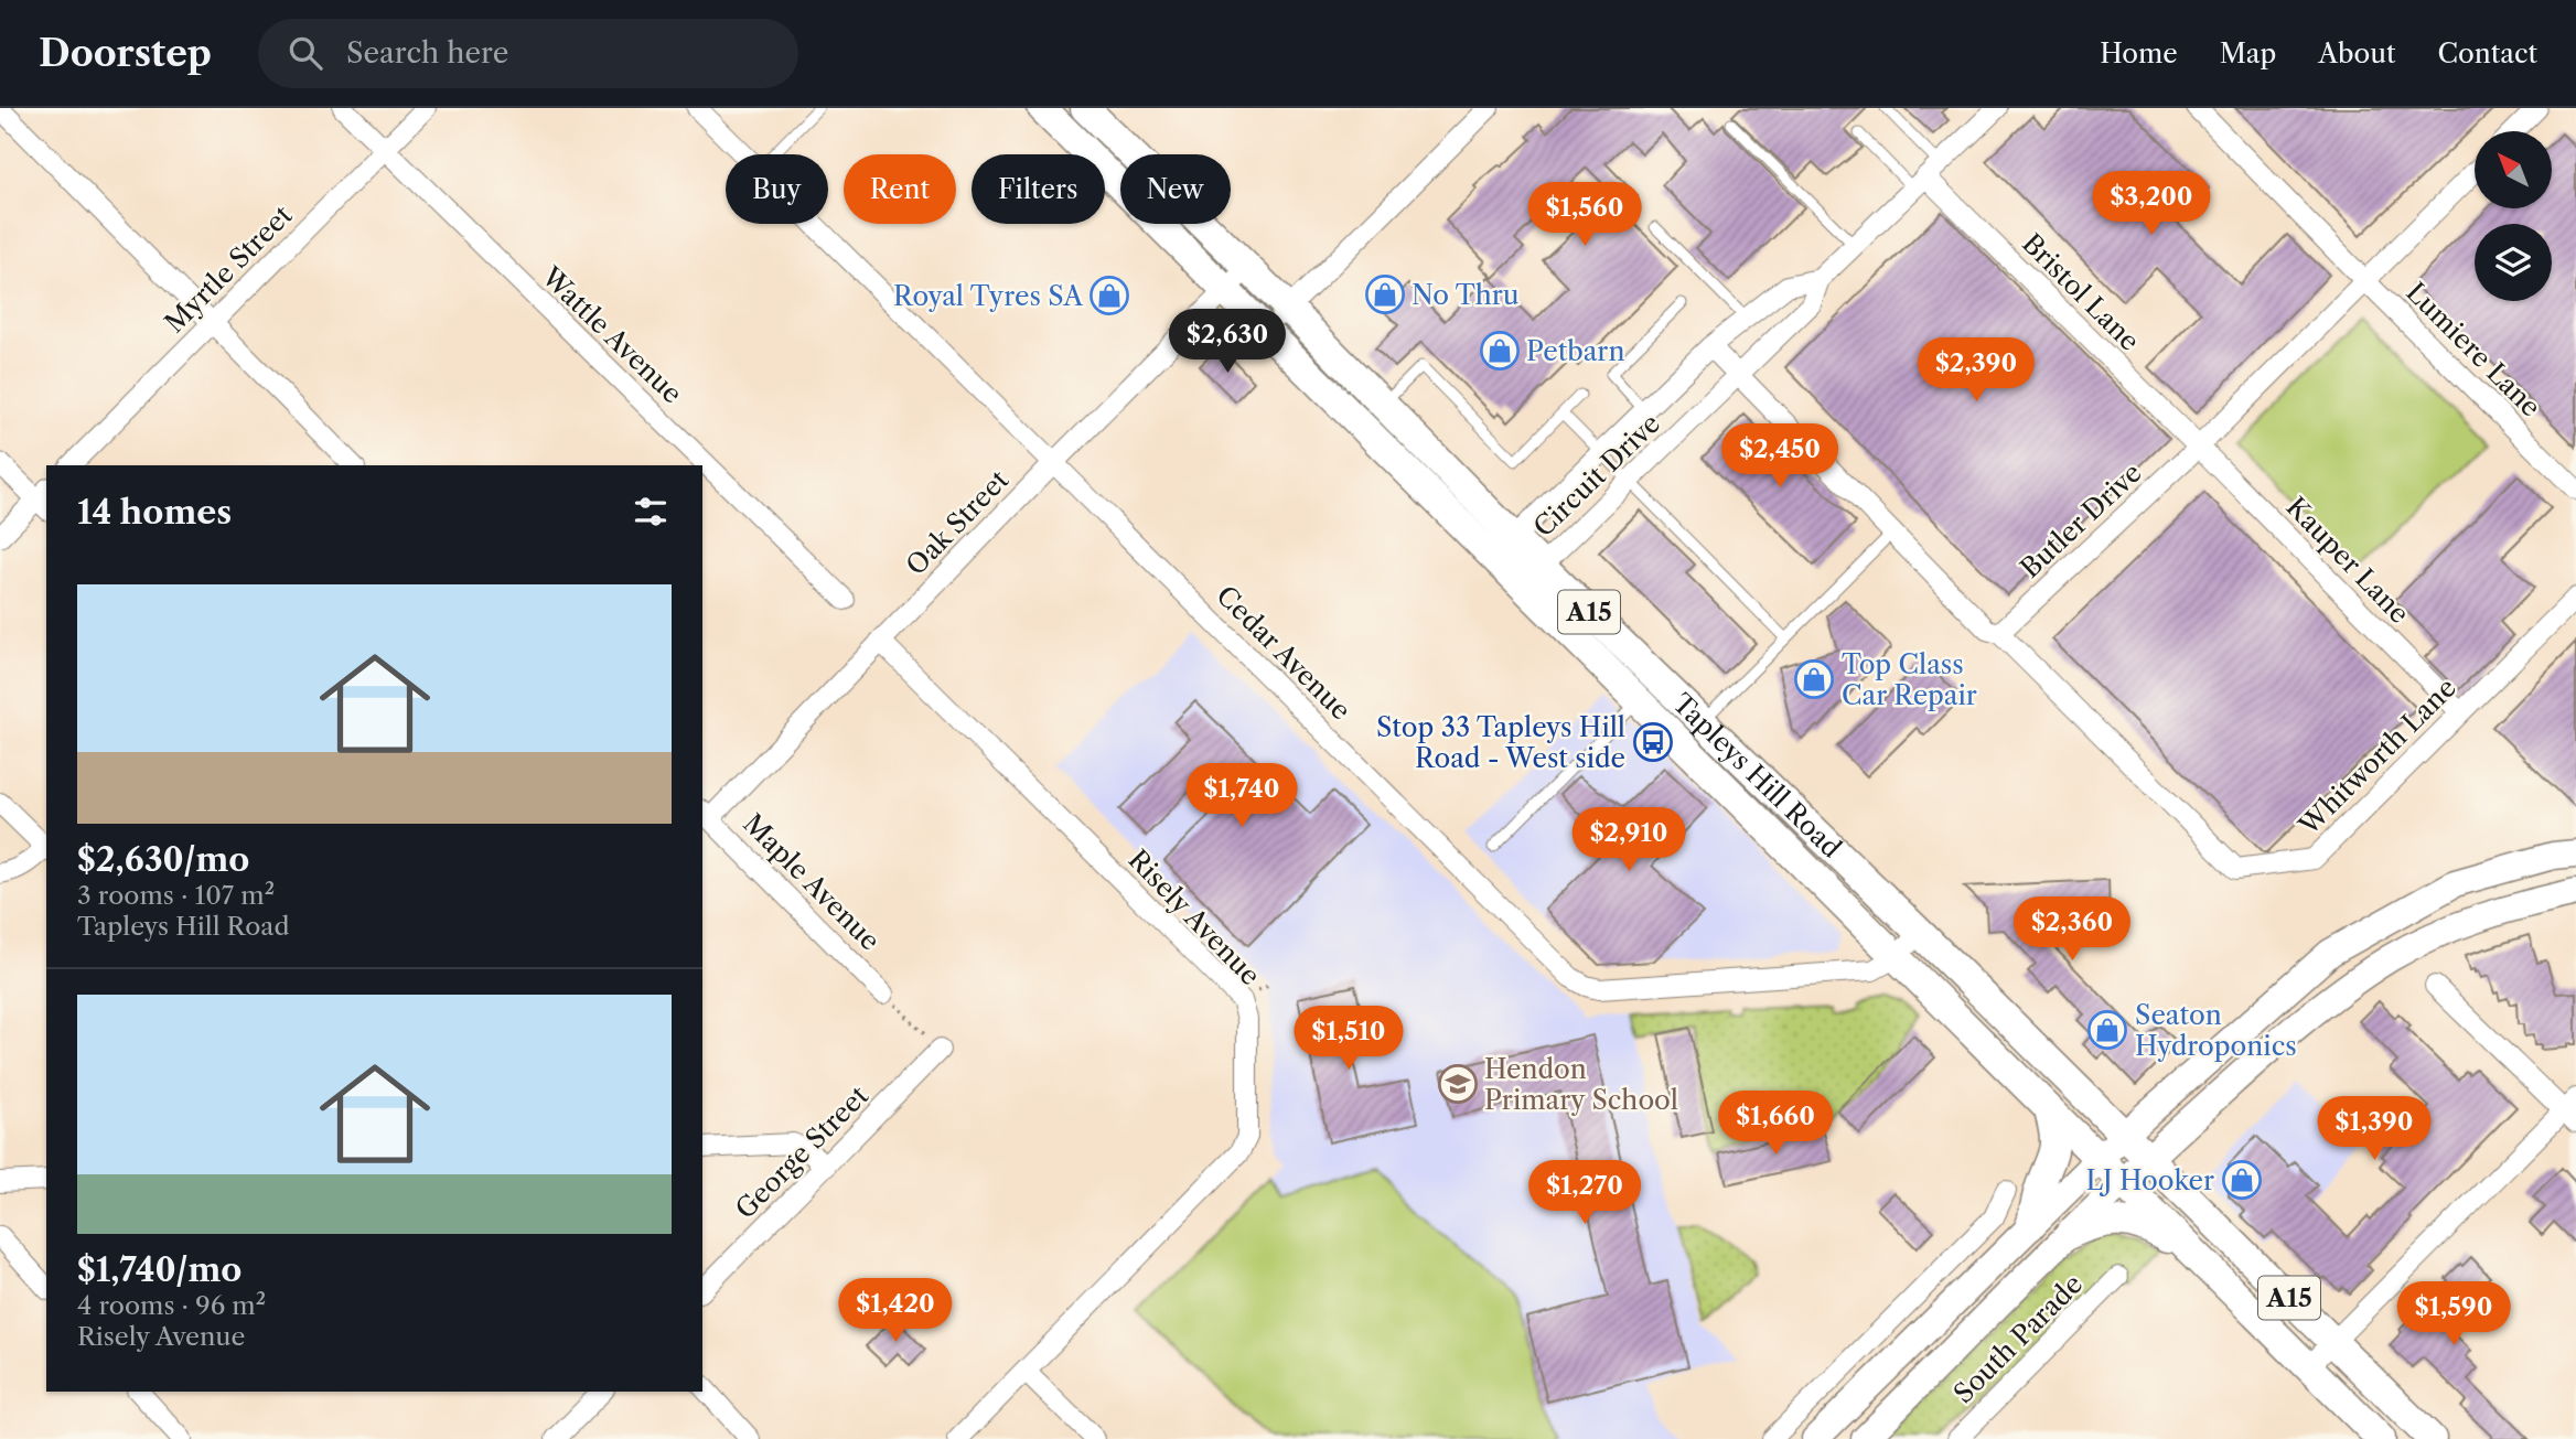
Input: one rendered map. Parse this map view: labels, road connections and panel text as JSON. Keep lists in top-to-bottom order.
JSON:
{
  "streets": {
    "main road": ["A15", "Tapleys Hill Road"],
    "street": [
      "Myrtle Street",
      "Bristol Lane",
      "Wattle Avenue",
      "Lumiere Lane",
      "Circuit Drive",
      "Butler Drive",
      "Oak Street",
      "Kauper Lane",
      "Cedar Avenue",
      "Whitworth Lane",
      "Maple Avenue",
      "Risely Avenue",
      "George Street",
      "South Parade"
    ]
  },
  "crossings": [
    ["Myrtle Street", "Wattle Avenue"],
    ["Bristol Lane", "Circuit Drive"],
    ["Bristol Lane", "Butler Drive"],
    ["Bristol Lane", "Kauper Lane"],
    ["Lumiere Lane", "Butler Drive"],
    ["Circuit Drive", "Tapleys Hill Road"],
    ["Butler Drive", "Kauper Lane"],
    ["Butler Drive", "Whitworth Lane"],
    ["Oak Street", "Cedar Avenue"],
    ["Oak Street", "Tapleys Hill Road"],
    ["Oak Street", "Maple Avenue"],
    ["Oak Street", "Risely Avenue"],
    ["Kauper Lane", "Whitworth Lane"],
    ["Cedar Avenue", "Tapleys Hill Road"]
  ],
  "places": {
    "shop": [
      "No Thru",
      "Royal Tyres SA",
      "Petbarn",
      "Top Class Car Repair",
      "Seaton Hydroponics",
      "LJ Hooker"
    ],
    "bus stop": ["Stop 33 Tapleys Hill Road - West side"],
    "school or university": ["Hendon Primary School"]
  },
  "north": "top left",
  "page": {
    "header": "Doorstep",
    "search": "Search here",
    "nav": [
      "Home",
      "Map",
      "About",
      "Contact"
    ],
    "chip": [
      "Buy",
      "Rent",
      "Filters",
      "New"
    ],
    "price": [
      "$3,200",
      "$1,560",
      "$2,630",
      "$2,390",
      "$2,450",
      "$1,740",
      "$2,910",
      "$2,360",
      "$1,510",
      "$1,660",
      "$1,390",
      "$1,270",
      "$1,420",
      "$1,590"
    ],
    "heading": "14 homes",
    "list": [
      {
        "name": "$2,630/mo",
        "note": "3 rooms · 107 m² · Tapleys Hill Road"
      },
      {
        "name": "$1,740/mo",
        "note": "4 rooms · 96 m² · Risely Avenue"
      }
    ]
  }
}
